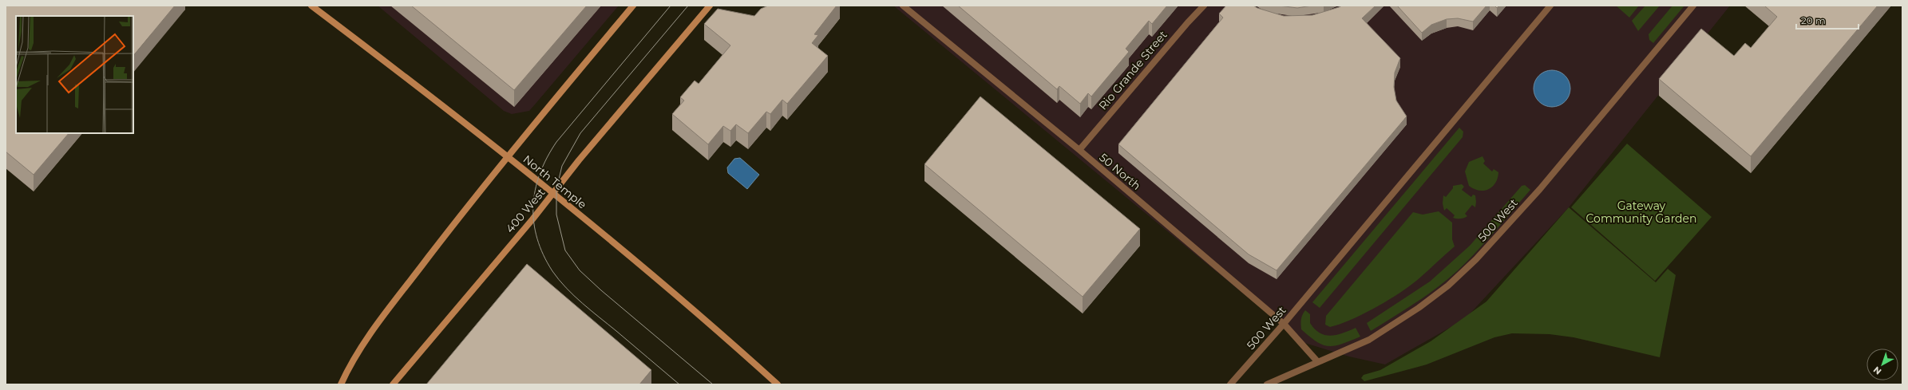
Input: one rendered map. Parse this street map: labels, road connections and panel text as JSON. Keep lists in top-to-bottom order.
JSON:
{
  "streets": {
    "street": [
      "Rio Grande Street",
      "50 North",
      "North Temple",
      "400 West",
      "500 West"
    ]
  },
  "crossings": [
    ["Rio Grande Street", "50 North"],
    ["50 North", "500 West"],
    ["North Temple", "400 West"]
  ],
  "parks": ["Gateway Community Garden"],
  "scale_bar": "20 m",
  "north": "bottom left"
}
